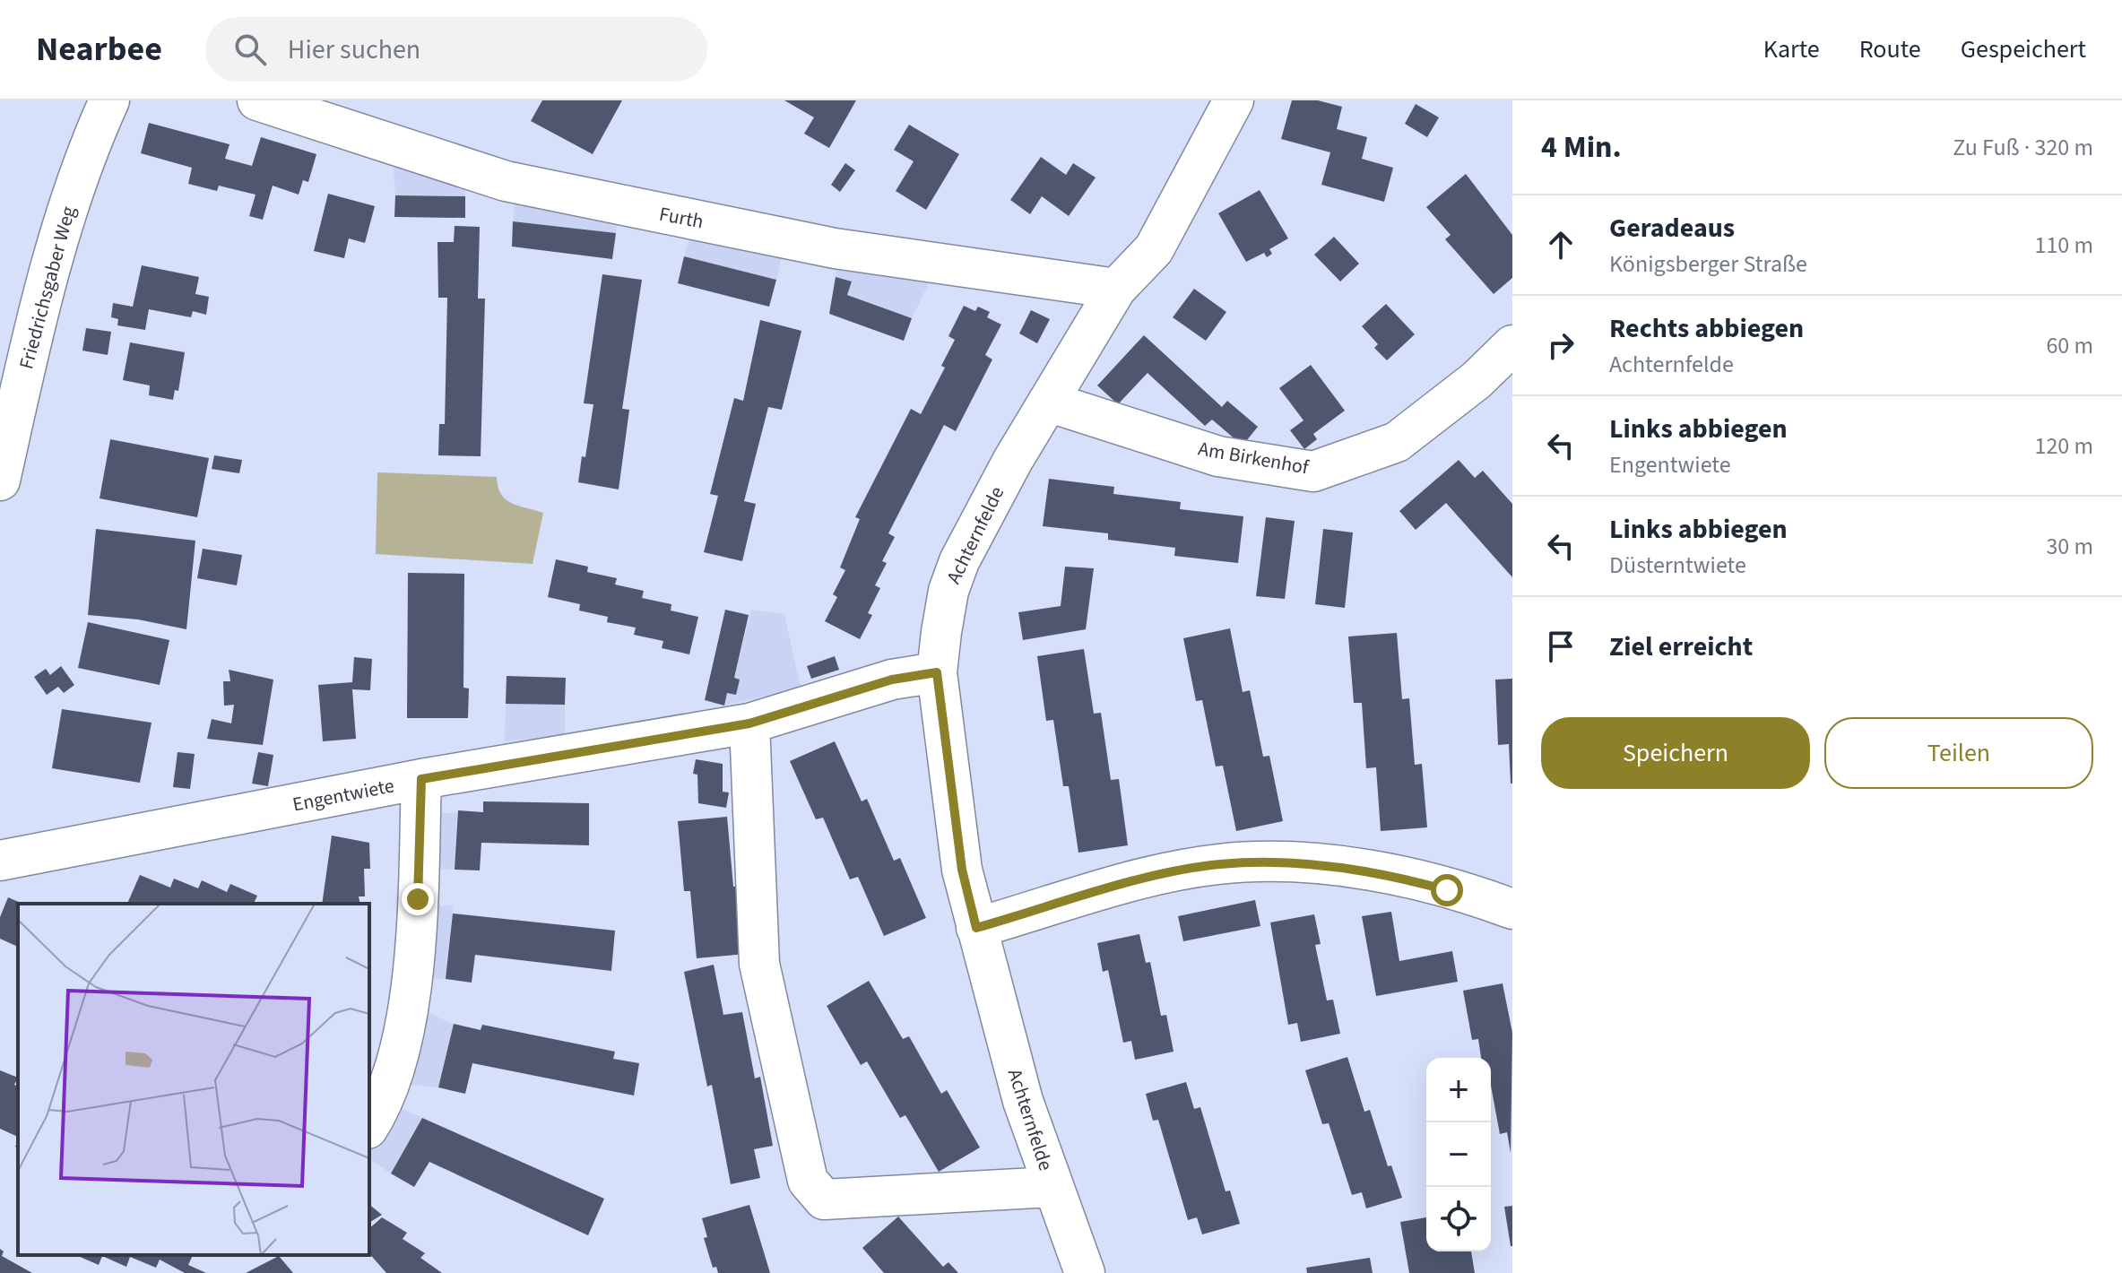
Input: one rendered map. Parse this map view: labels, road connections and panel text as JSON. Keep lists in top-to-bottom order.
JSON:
{
  "streets": {
    "street": [
      "Furth",
      "Friedrichsgaber Weg",
      "Am Birkenhof",
      "Achternfelde",
      "Engentwiete"
    ]
  },
  "crossings": [
    ["Furth", "Achternfelde"],
    ["Am Birkenhof", "Achternfelde"],
    ["Achternfelde", "Engentwiete"]
  ],
  "page": {
    "header": "Nearbee",
    "search": "Hier suchen",
    "nav": ["Karte", "Route", "Gespeichert"],
    "heading": ["4 Min.", "Zu Fuß · 320 m"],
    "list": [
      ["Geradeaus", "Königsberger Straße", "110 m"],
      ["Rechts abbiegen", "Achternfelde", "60 m"],
      ["Links abbiegen", "Engentwiete", "120 m"],
      ["Links abbiegen", "Düsterntwiete", "30 m"],
      "Ziel erreicht"
    ],
    "buttons": ["Speichern", "Teilen"],
    "map_buttons": ["+", "−"]
  }
}
